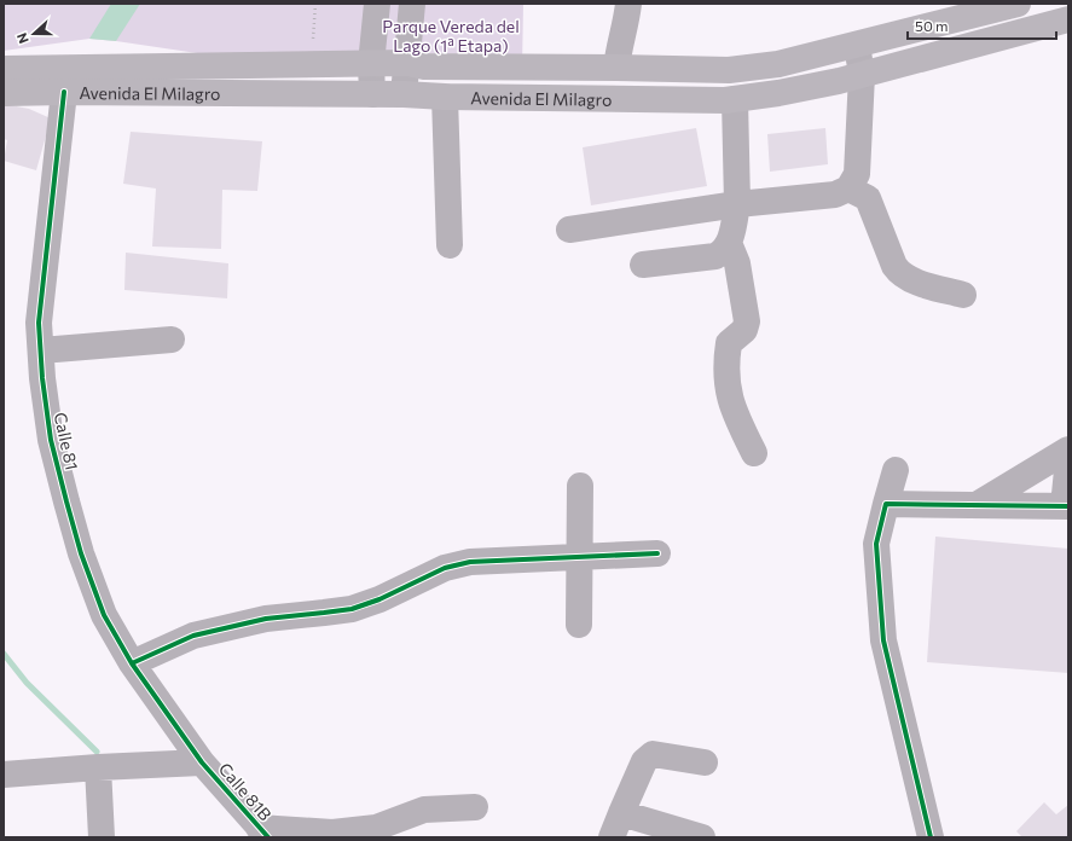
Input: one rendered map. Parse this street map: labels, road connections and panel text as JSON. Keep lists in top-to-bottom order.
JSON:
{
  "streets": {
    "main road": ["Avenida El Milagro"],
    "street": ["Calle 81", "Calle 81B"]
  },
  "crossings": [
    ["Avenida El Milagro", "Calle 81"],
    ["Calle 81", "Calle 81B"]
  ],
  "parks": ["Parque Vereda del Lago (1ª Etapa)"],
  "scale_bar": "50 m",
  "north": "left"
}
